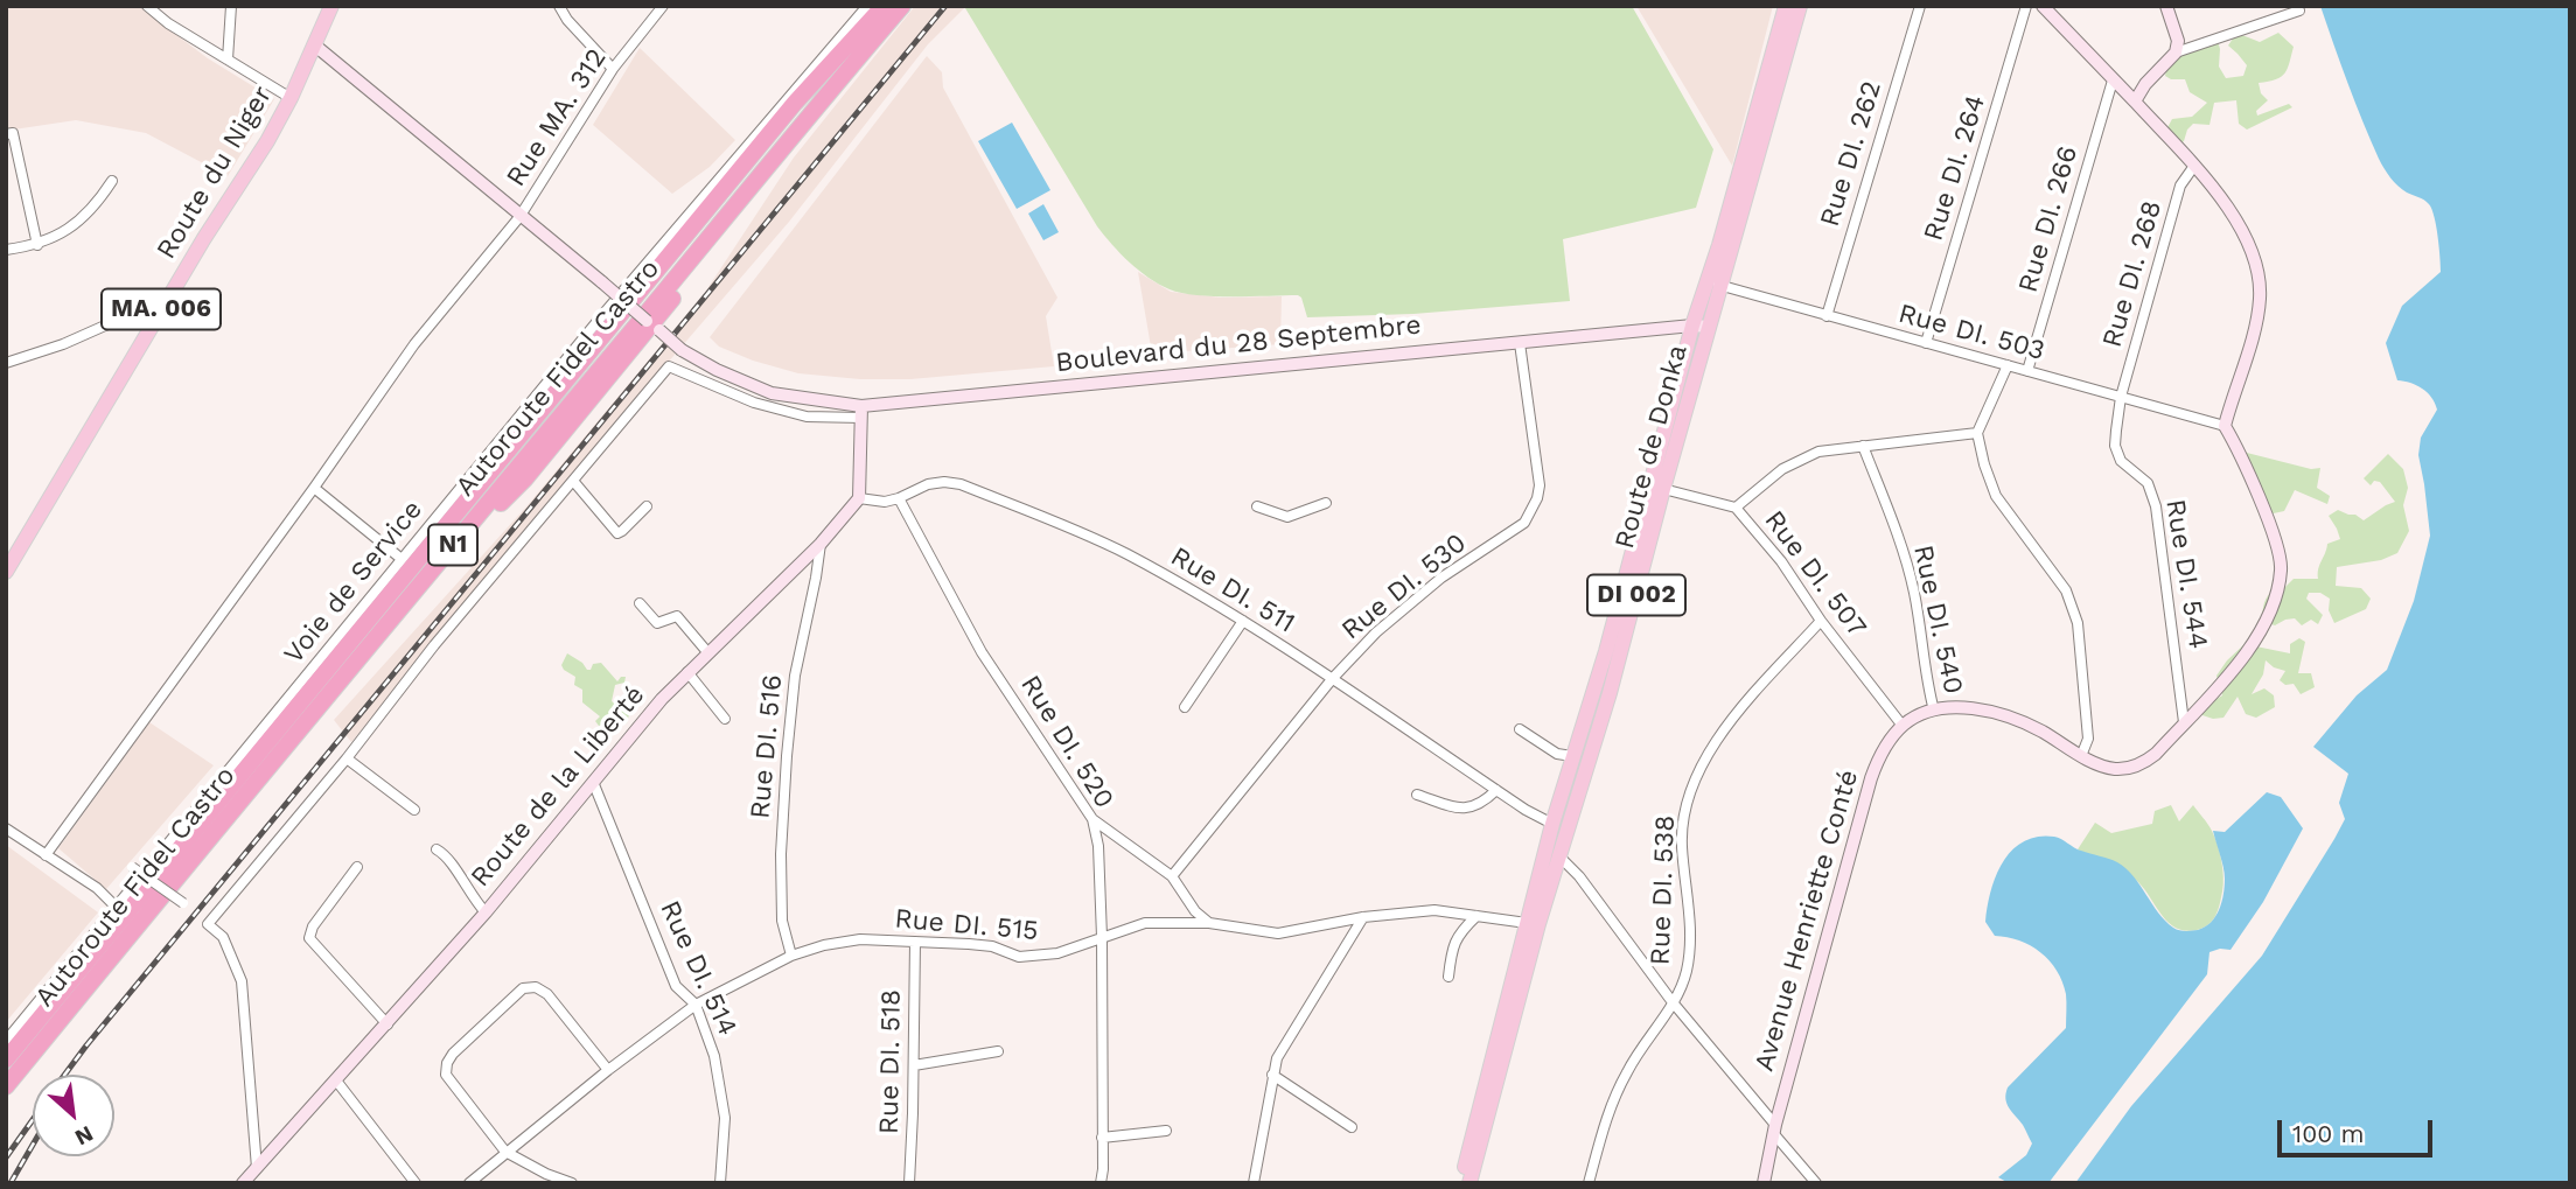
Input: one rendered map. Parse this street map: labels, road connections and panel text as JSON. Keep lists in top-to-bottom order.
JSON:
{
  "streets": {
    "highway": ["Autoroute Fidel Castro", "N1"],
    "main road": [
      "Route du Niger",
      "MA. 006",
      "Boulevard du 28 Septembre",
      "Route de Donka",
      "DI 002",
      "Route de la Liberté",
      "Avenue Henriette Conté"
    ],
    "street": [
      "Rue MA. 312",
      "Rue DI. 262",
      "Rue DI. 264",
      "Rue DI. 266",
      "Rue DI. 268",
      "Rue DI. 503",
      "Rue DI. 507",
      "Rue DI. 544",
      "Voie de Service",
      "Rue DI. 530",
      "Rue DI. 511",
      "Rue DI. 540",
      "Rue DI. 520",
      "Rue DI. 516",
      "Rue DI. 538",
      "Rue DI. 515",
      "Rue DI. 514",
      "Rue DI. 518"
    ]
  },
  "crossings": [
    ["Rue MA. 312", "Boulevard du 28 Septembre"],
    ["Rue DI. 262", "Rue DI. 503"],
    ["Rue DI. 264", "Rue DI. 503"],
    ["Rue DI. 266", "Rue DI. 503"],
    ["Rue DI. 268", "Rue DI. 503"],
    ["Rue DI. 268", "Rue DI. 544"],
    ["Rue DI. 503", "Route de Donka"],
    ["Rue DI. 503", "Rue DI. 544"],
    ["Rue DI. 503", "Avenue Henriette Conté"],
    ["Boulevard du 28 Septembre", "Route de Donka"],
    ["Boulevard du 28 Septembre", "Rue DI. 530"],
    ["Autoroute Fidel Castro", "Voie de Service"],
    ["Route de Donka", "Rue DI. 507"],
    ["Route de Donka", "Rue DI. 511"],
    ["Route de Donka", "Rue DI. 515"],
    ["Rue DI. 507", "Rue DI. 538"],
    ["Rue DI. 507", "Avenue Henriette Conté"],
    ["Rue DI. 544", "Avenue Henriette Conté"],
    ["Rue DI. 530", "Rue DI. 511"],
    ["Rue DI. 511", "Rue DI. 520"],
    ["Rue DI. 511", "Route de la Liberté"],
    ["Rue DI. 540", "Avenue Henriette Conté"],
    ["Rue DI. 520", "Rue DI. 515"],
    ["Rue DI. 516", "Route de la Liberté"],
    ["Rue DI. 516", "Rue DI. 515"],
    ["Route de la Liberté", "Rue DI. 514"],
    ["Rue DI. 515", "Rue DI. 514"],
    ["Rue DI. 515", "Rue DI. 518"]
  ],
  "scale_bar": "100 m",
  "north": "bottom right"
}
